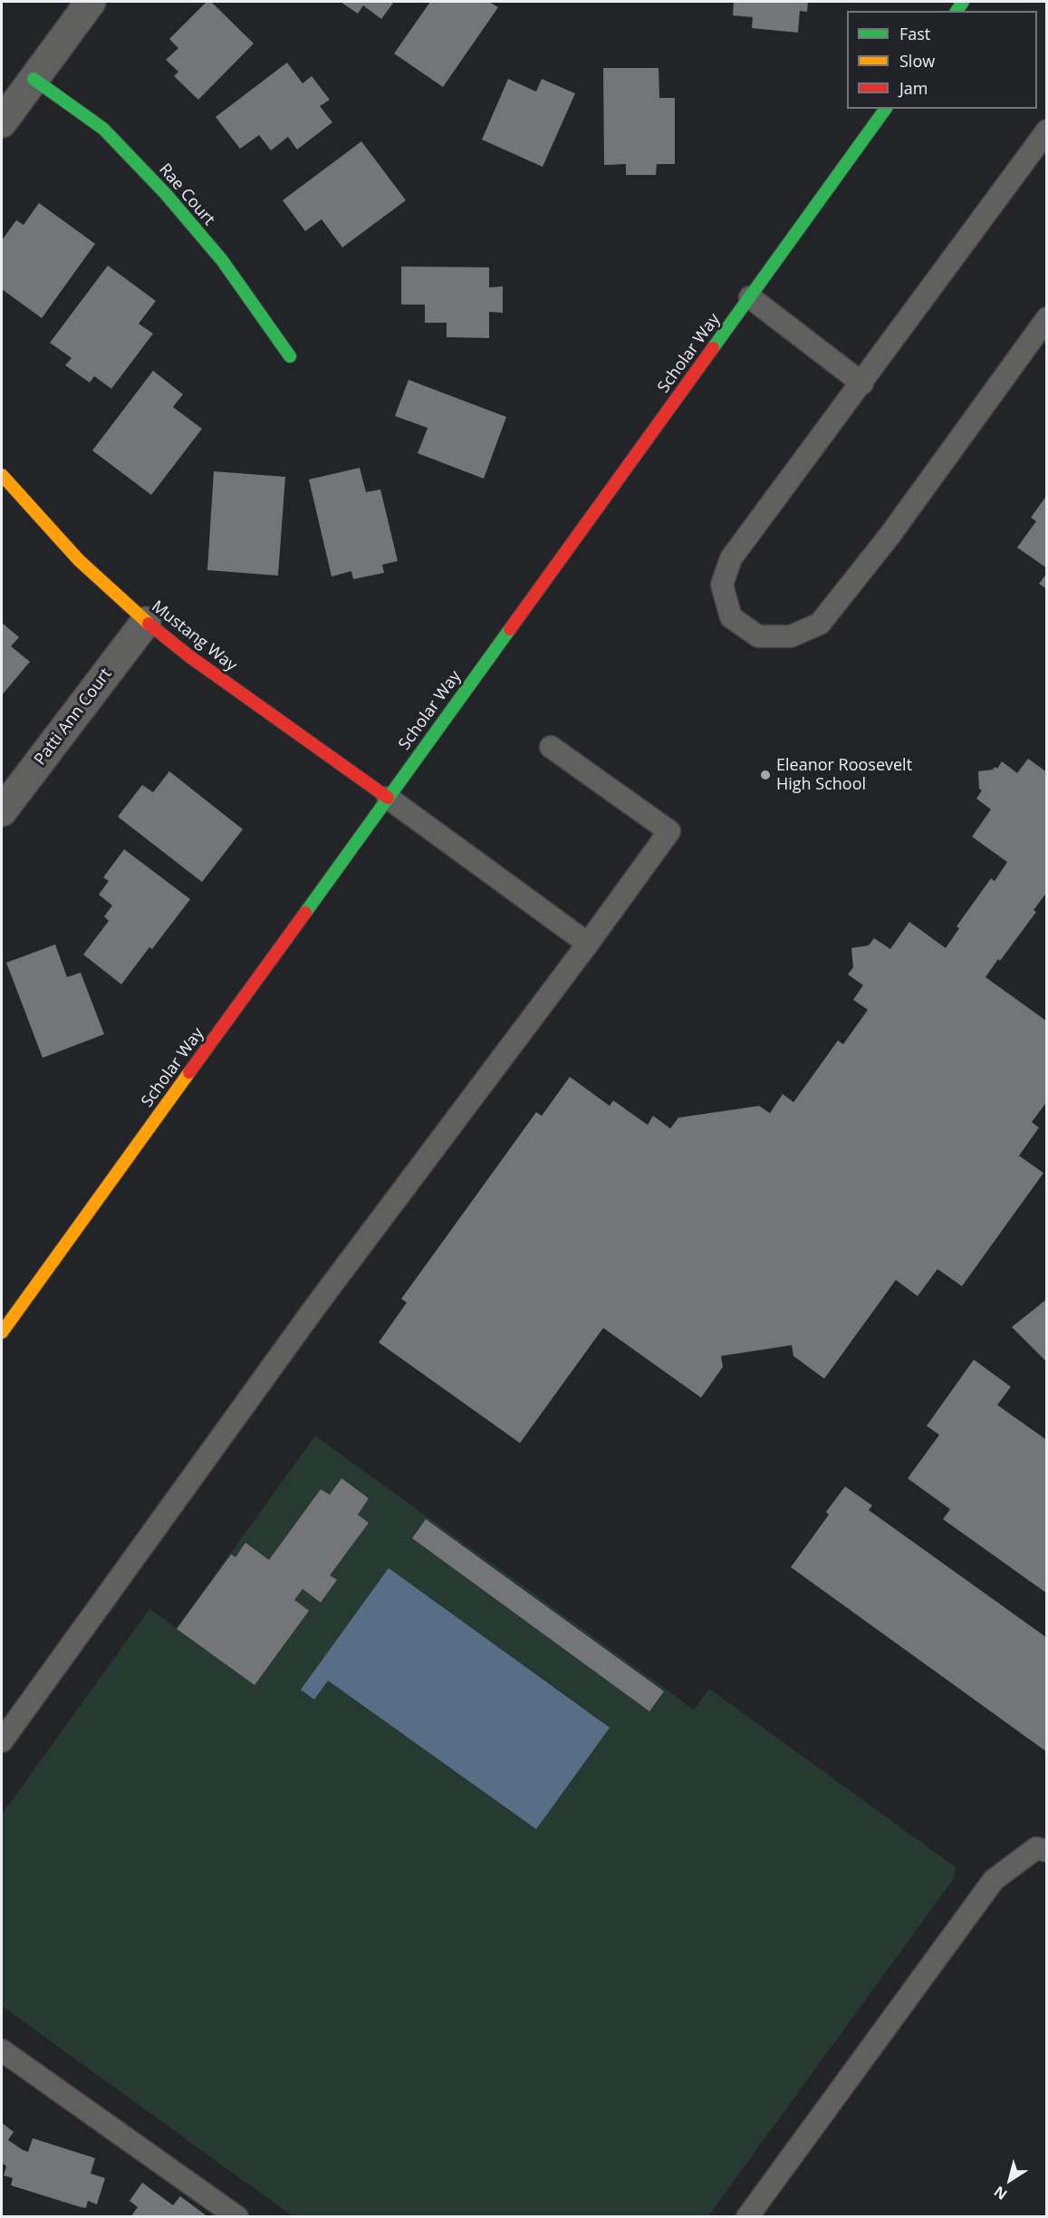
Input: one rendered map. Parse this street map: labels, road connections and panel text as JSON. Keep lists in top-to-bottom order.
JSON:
{
  "streets": {
    "street": [
      "Rae Court",
      "Scholar Way",
      "Mustang Way",
      "Patti Ann Court"
    ]
  },
  "crossings": [
    ["Scholar Way", "Mustang Way"],
    ["Mustang Way", "Patti Ann Court"]
  ],
  "places": ["Eleanor Roosevelt High School"],
  "legend": ["Fast", "Slow", "Jam"],
  "north": "bottom left"
}
